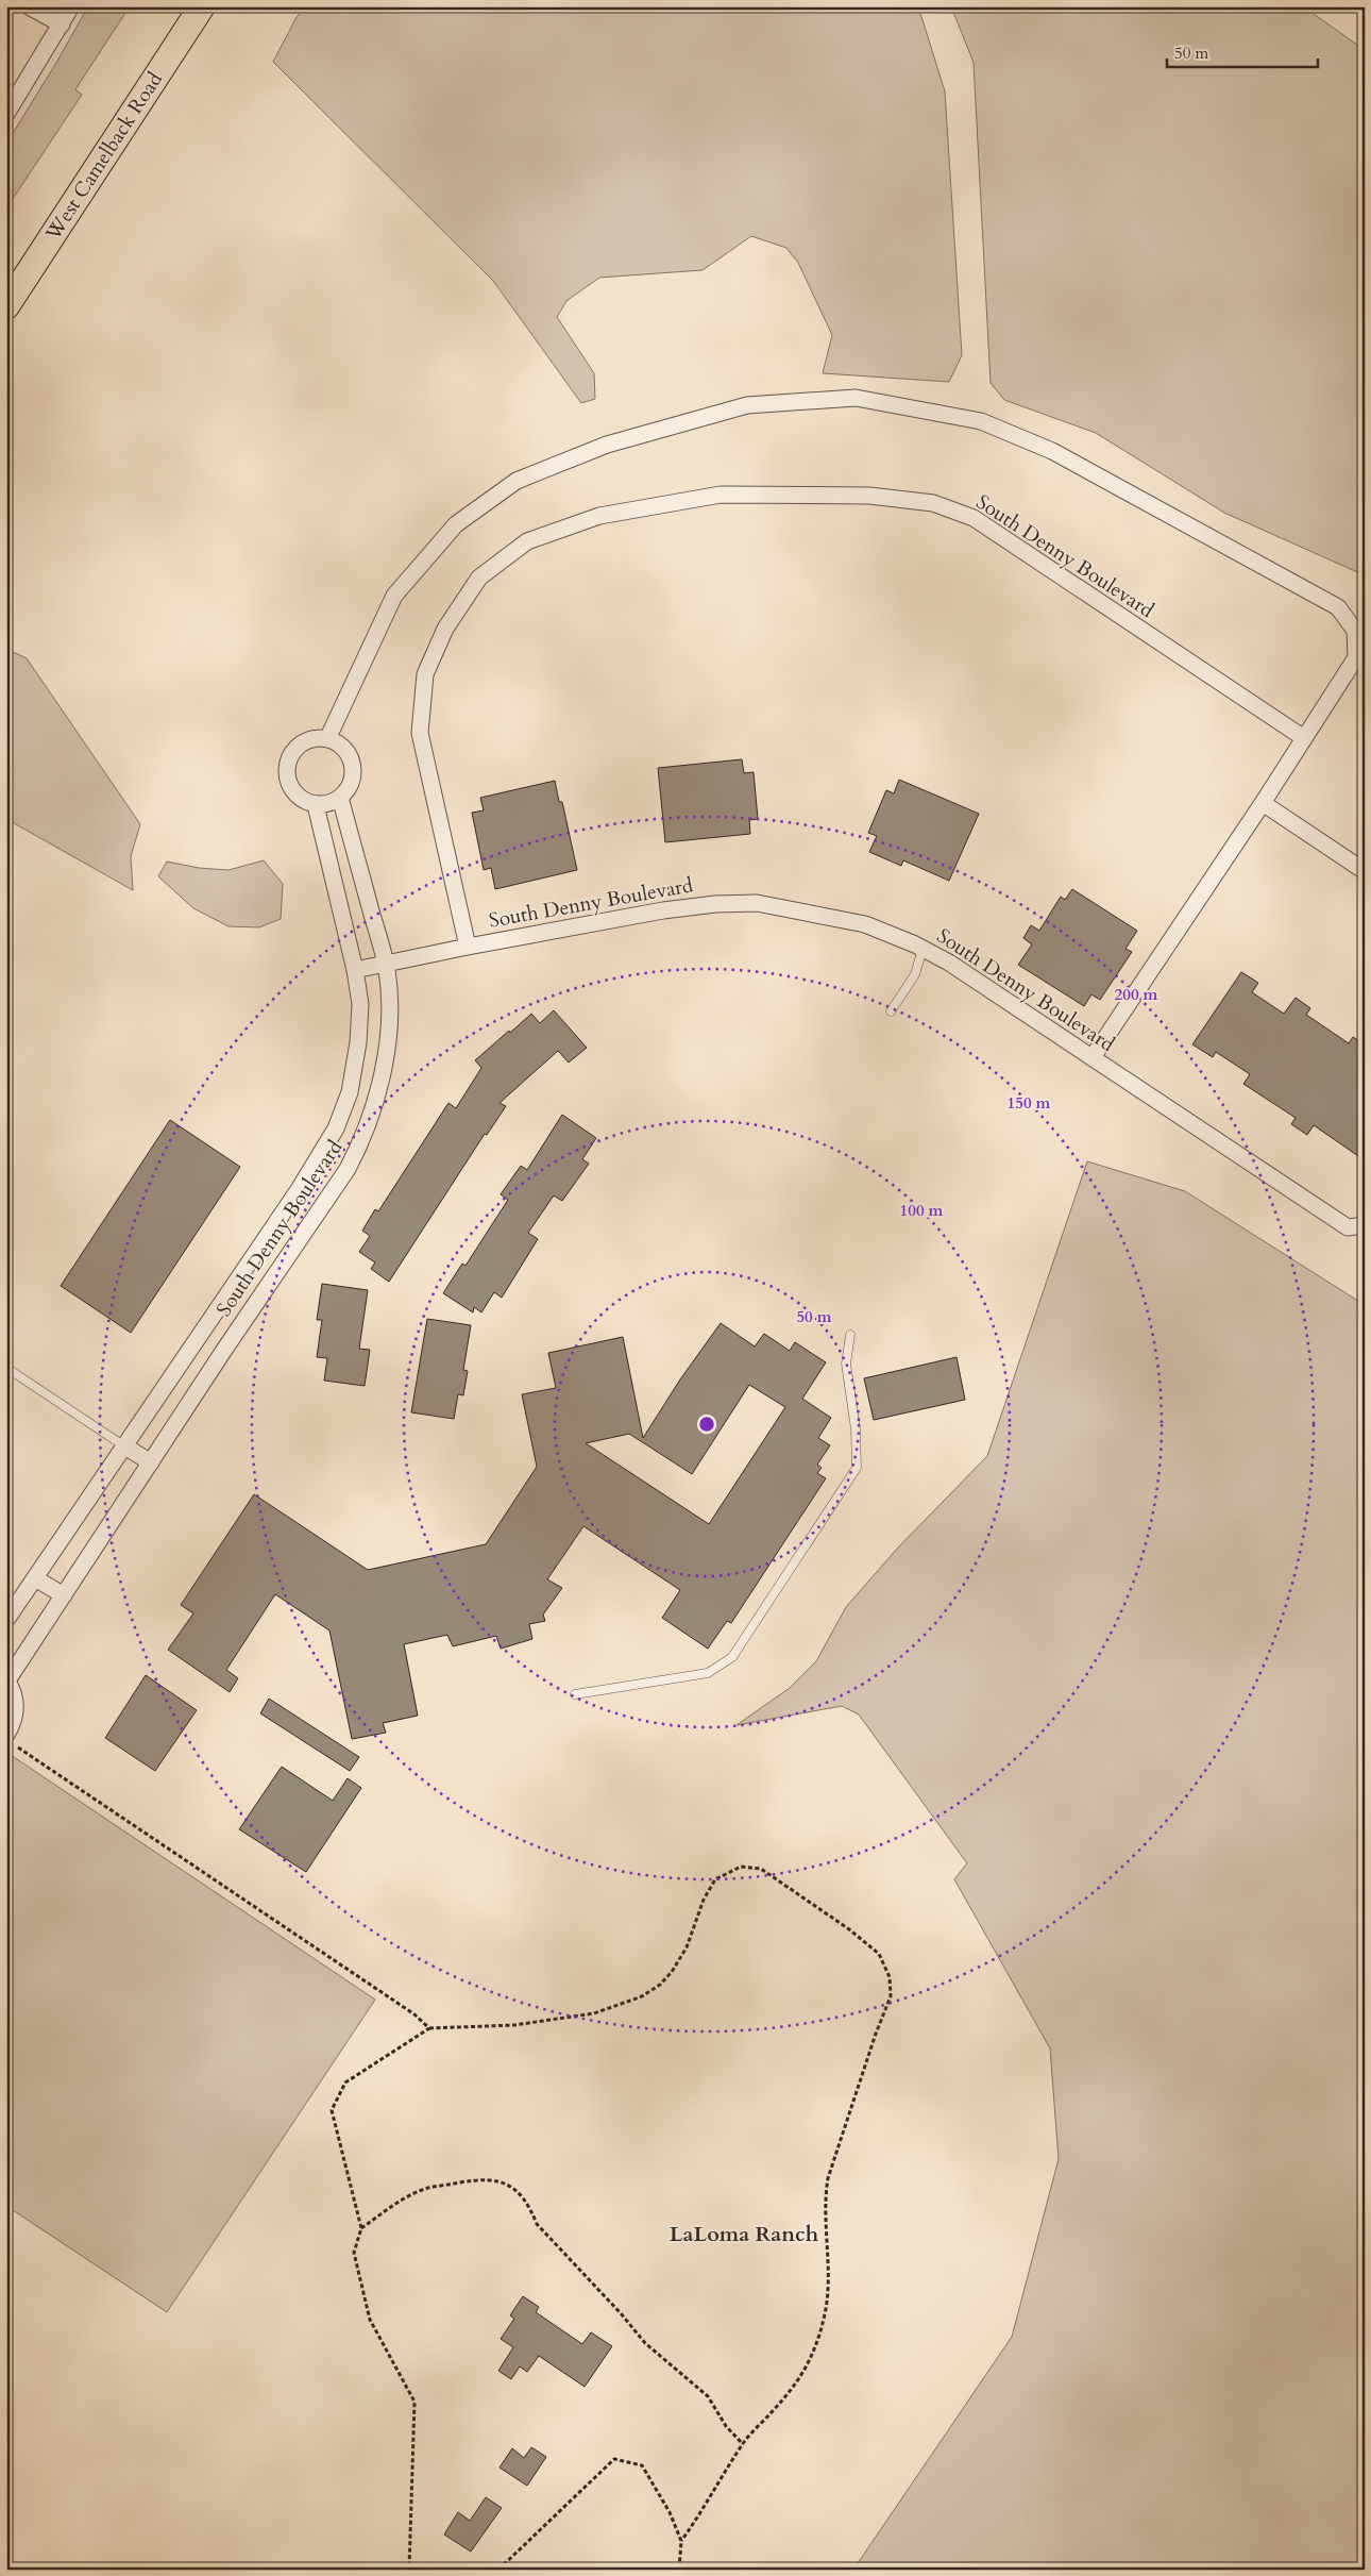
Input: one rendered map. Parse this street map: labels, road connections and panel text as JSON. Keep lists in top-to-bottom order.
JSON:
{
  "streets": {
    "main road": ["West Camelback Road"],
    "street": ["South Denny Boulevard"]
  },
  "districts": ["LaLoma Ranch"],
  "scale_bar": "50 m",
  "rings": [
    "200 m",
    "150 m",
    "100 m",
    "50 m"
  ]
}
